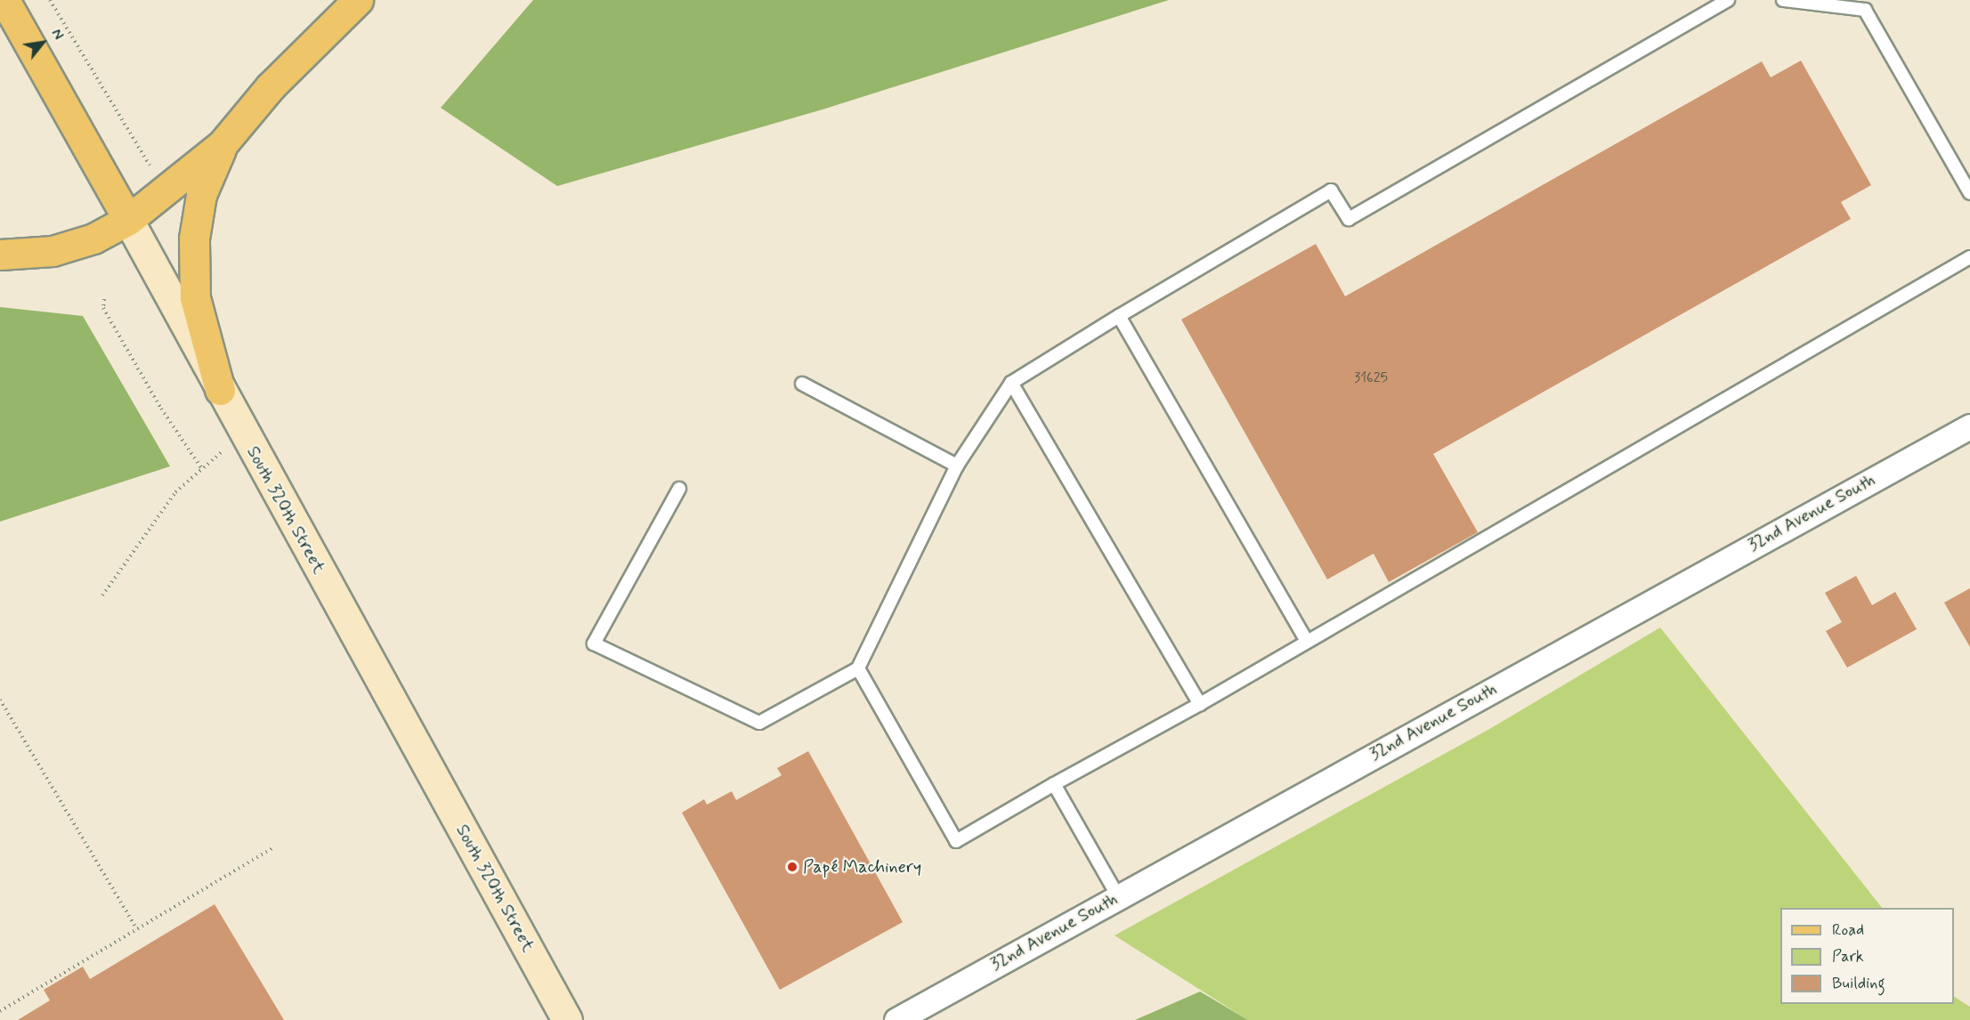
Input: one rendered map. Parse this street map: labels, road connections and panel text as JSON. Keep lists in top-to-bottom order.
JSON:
{
  "streets": {
    "main road": ["South 320th Street"],
    "street": ["32nd Avenue South"]
  },
  "places": ["Papé Machinery"],
  "house_numbers": ["31625"],
  "legend": ["Road", "Park", "Building"],
  "north": "top right"
}
